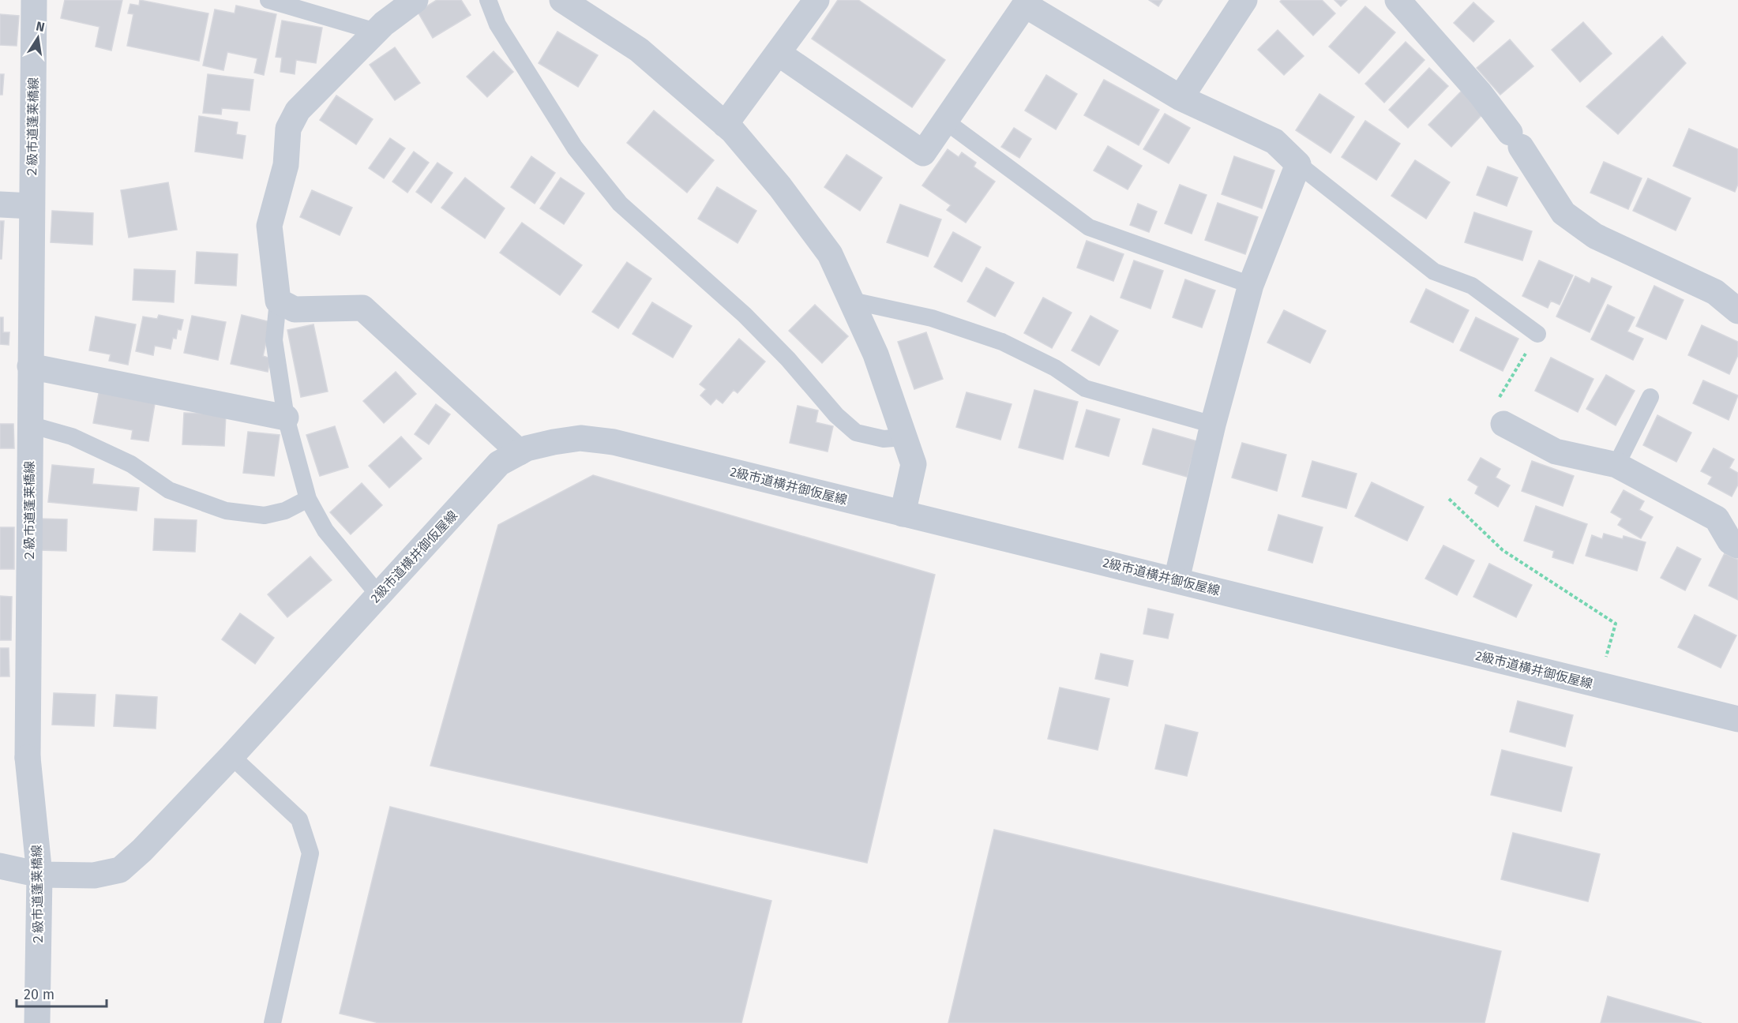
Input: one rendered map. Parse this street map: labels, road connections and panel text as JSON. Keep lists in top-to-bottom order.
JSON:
{
  "streets": {
    "street": ["２級市道蓬莱橋線", "2級市道横井御仮屋線"]
  },
  "crossings": [
    ["２級市道蓬莱橋線", "2級市道横井御仮屋線"]
  ],
  "scale_bar": "20 m",
  "north": "top"
}
